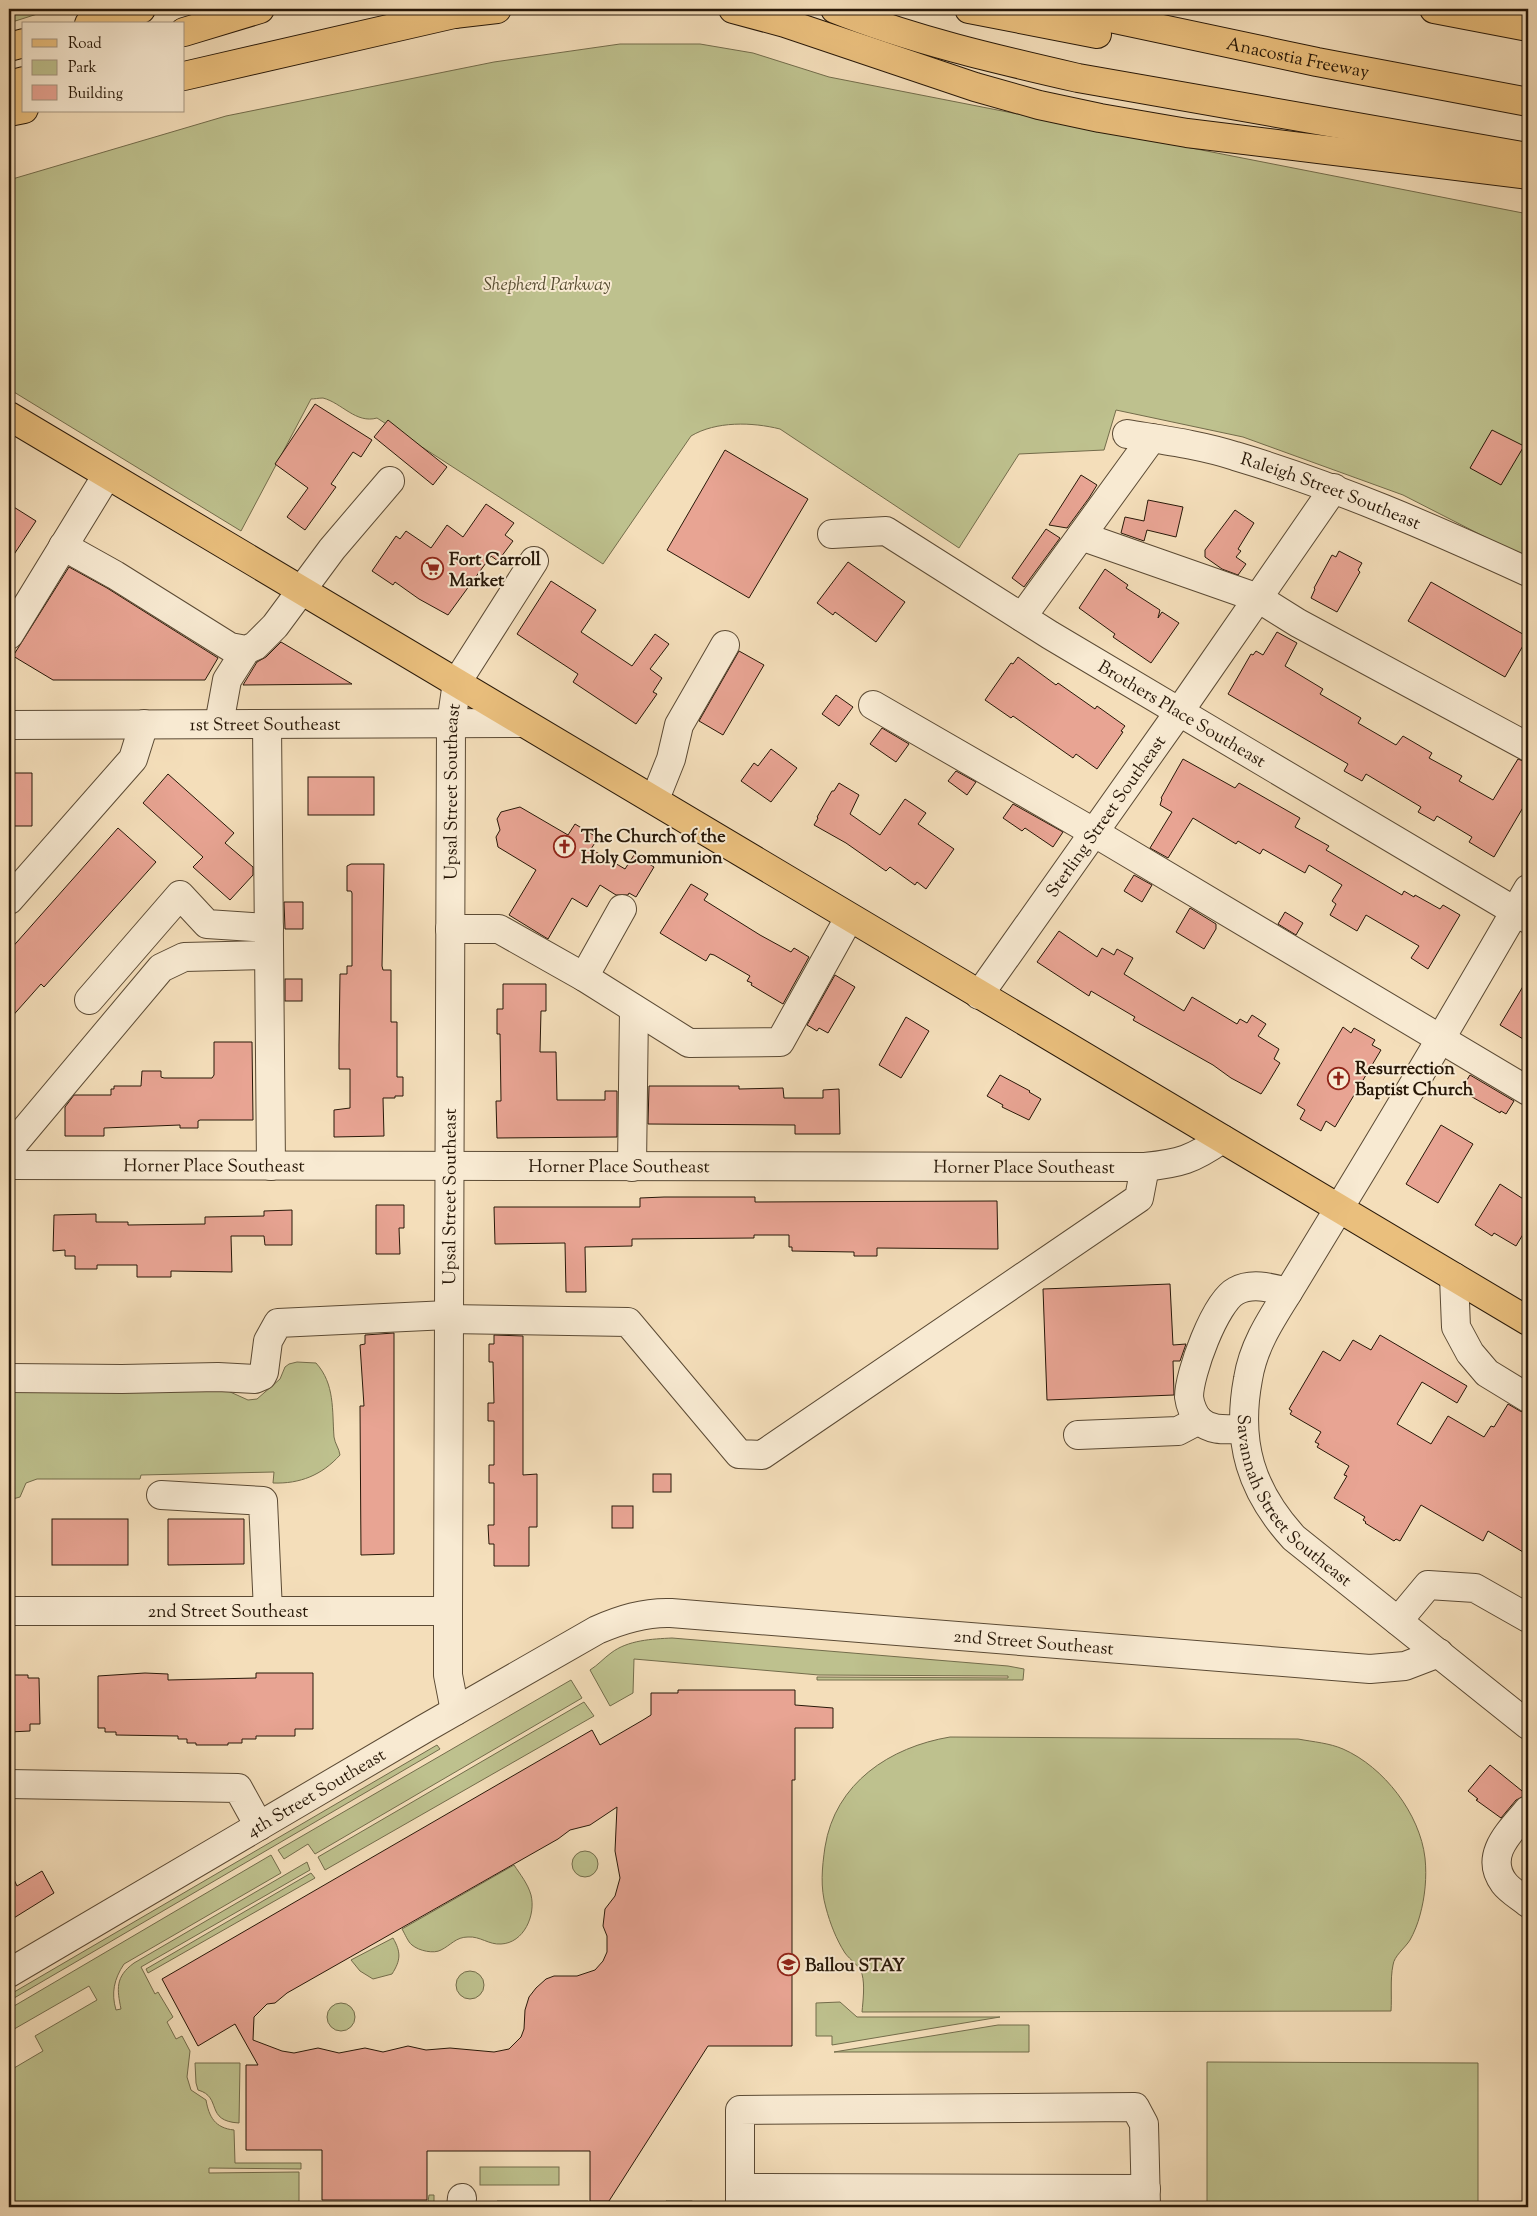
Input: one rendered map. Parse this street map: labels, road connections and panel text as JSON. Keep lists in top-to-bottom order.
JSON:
{
  "streets": {
    "main road": ["Anacostia Freeway"],
    "street": [
      "Raleigh Street Southeast",
      "Brothers Place Southeast",
      "1st Street Southeast",
      "Upsal Street Southeast",
      "Sterling Street Southeast",
      "Horner Place Southeast",
      "Savannah Street Southeast",
      "2nd Street Southeast",
      "4th Street Southeast"
    ]
  },
  "crossings": [
    ["Raleigh Street Southeast", "Sterling Street Southeast"],
    ["Brothers Place Southeast", "Sterling Street Southeast"],
    ["Brothers Place Southeast", "Savannah Street Southeast"],
    ["1st Street Southeast", "Upsal Street Southeast"],
    ["Upsal Street Southeast", "Horner Place Southeast"],
    ["Upsal Street Southeast", "2nd Street Southeast"],
    ["Upsal Street Southeast", "4th Street Southeast"],
    ["Savannah Street Southeast", "2nd Street Southeast"],
    ["2nd Street Southeast", "4th Street Southeast"]
  ],
  "parks": ["Shepherd Parkway"],
  "places": {
    "supermarket": ["Fort Carroll Market"],
    "church": ["The Church of the Holy Communion", "Resurrection Baptist Church"],
    "school or university": ["Ballou STAY"]
  },
  "legend": ["Road", "Park", "Building"]
}
